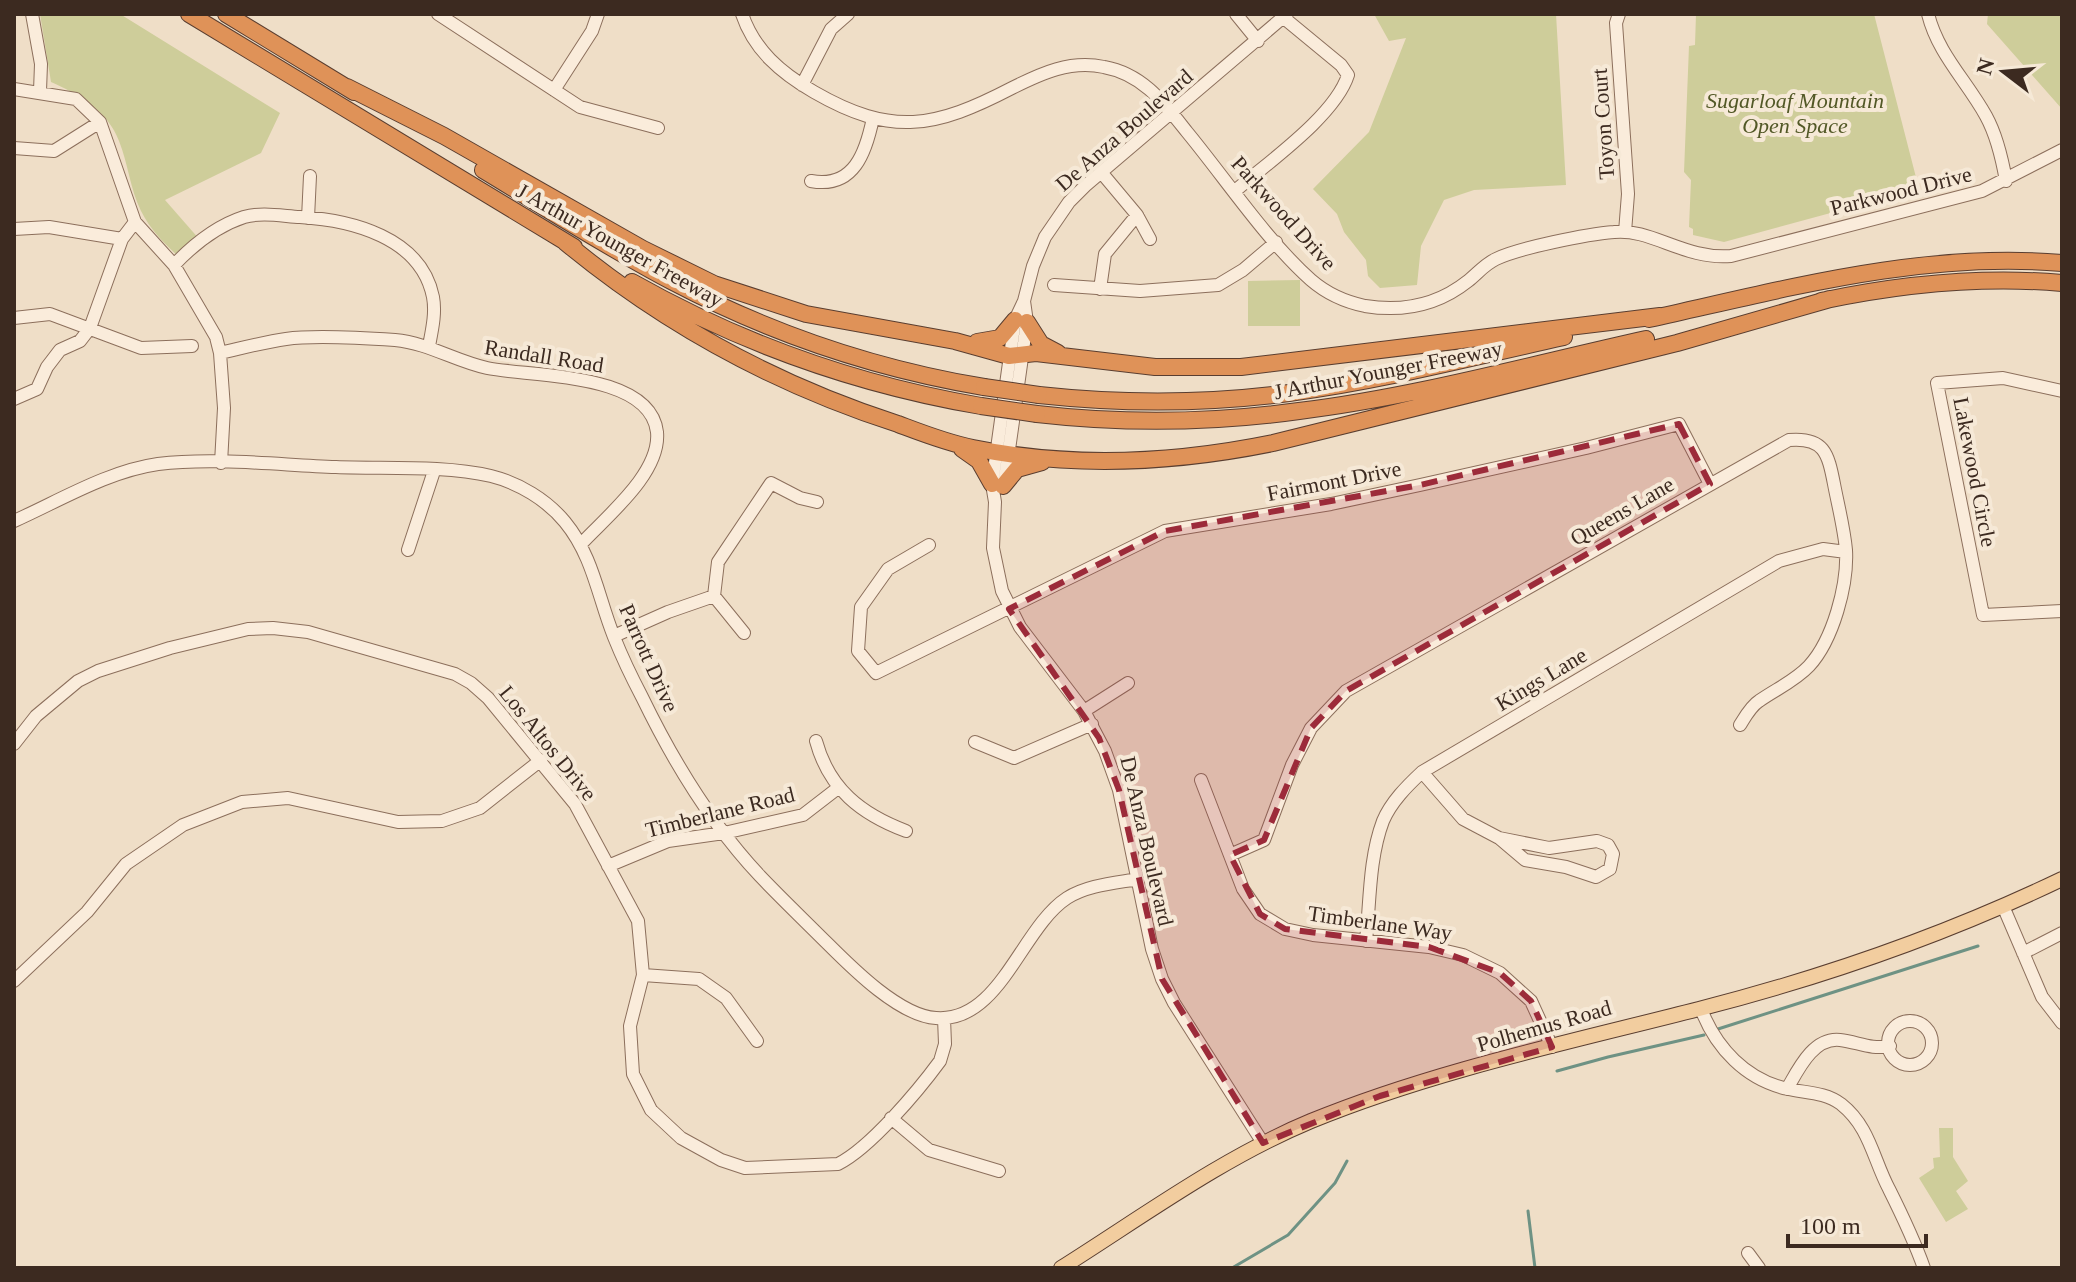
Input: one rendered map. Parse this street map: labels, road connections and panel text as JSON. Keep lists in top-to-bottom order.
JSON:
{
  "streets": {
    "highway": ["J Arthur Younger Freeway"],
    "main road": ["Polhemus Road"],
    "street": [
      "Toyon Court",
      "De Anza Boulevard",
      "Parkwood Drive",
      "Randall Road",
      "Lakewood Circle",
      "Fairmont Drive",
      "Queens Lane",
      "Parrott Drive",
      "Kings Lane",
      "Los Altos Drive",
      "Timberlane Road",
      "Timberlane Way"
    ]
  },
  "crossings": [
    ["Toyon Court", "Parkwood Drive"],
    ["De Anza Boulevard", "Parkwood Drive"],
    ["De Anza Boulevard", "Fairmont Drive"],
    ["De Anza Boulevard", "Polhemus Road"],
    ["Randall Road", "Parrott Drive"],
    ["Fairmont Drive", "Queens Lane"],
    ["Queens Lane", "Kings Lane"],
    ["Queens Lane", "Timberlane Way"],
    ["Parrott Drive", "Los Altos Drive"],
    ["Parrott Drive", "Timberlane Road"],
    ["Kings Lane", "Timberlane Way"],
    ["Los Altos Drive", "Timberlane Road"],
    ["Timberlane Way", "Polhemus Road"]
  ],
  "parks": ["Sugarloaf Mountain Open Space"],
  "scale_bar": "100 m",
  "north": "left"
}
